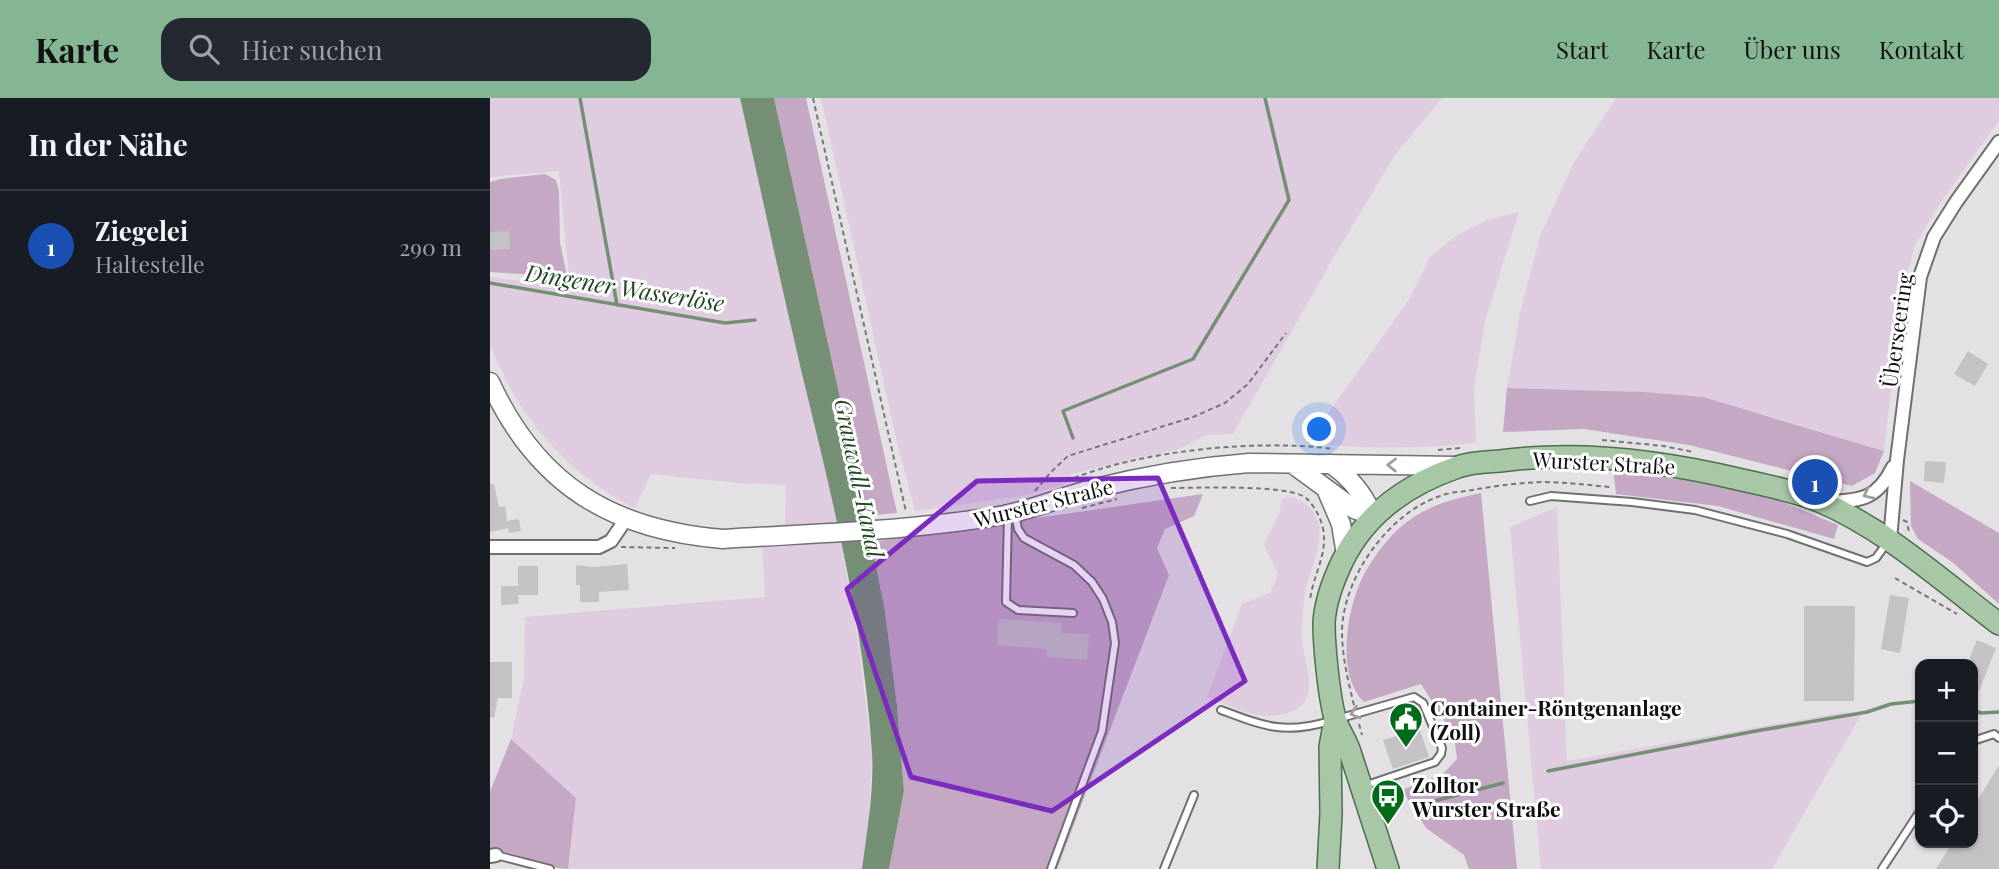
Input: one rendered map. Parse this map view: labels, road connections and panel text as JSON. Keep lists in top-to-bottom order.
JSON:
{
  "streets": {
    "main road": ["Wurster Straße"],
    "street": ["Überseering"]
  },
  "crossings": [
    ["Überseering", "Wurster Straße"]
  ],
  "water": ["Dingener Wasserlöse", "Grauwall-Kanal"],
  "places": {
    "public building": ["Container-Röntgenanlage (Zoll)"],
    "bus stop": ["Zolltor Wurster Straße"]
  },
  "page": {
    "header": "Karte",
    "search": "Hier suchen",
    "nav": [
      "Start",
      "Karte",
      "Über uns",
      "Kontakt"
    ],
    "heading": "In der Nähe",
    "list": [
      {
        "mark": "1",
        "name": "Ziegelei",
        "note": "Haltestelle",
        "value": "290 m"
      }
    ],
    "pins": "1",
    "map_buttons": ["+", "−"]
  }
}
